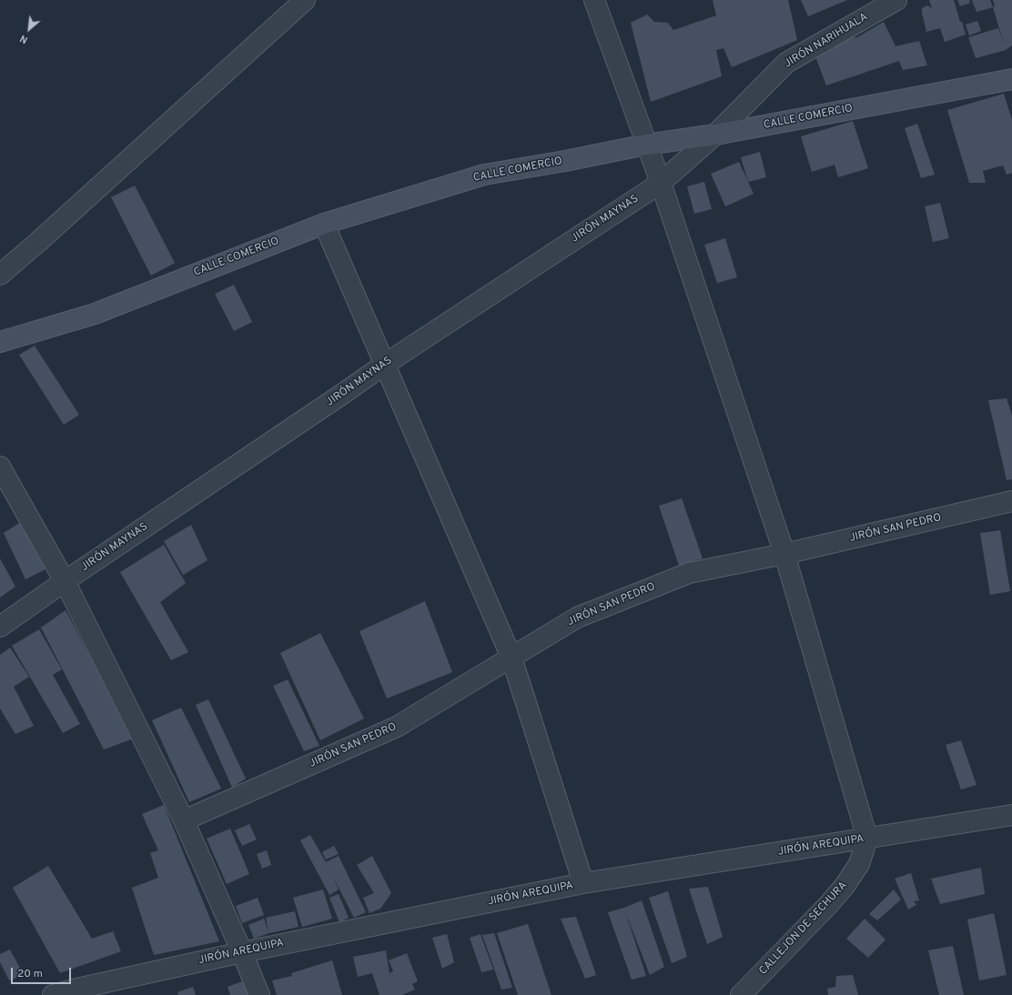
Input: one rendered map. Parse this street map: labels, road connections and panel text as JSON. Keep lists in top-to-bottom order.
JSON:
{
  "streets": {
    "street": [
      "JIRÓN NARIHUALA",
      "CALLE COMERCIO",
      "JIRÓN MAYNAS",
      "JIRÓN SAN PEDRO",
      "JIRÓN AREQUIPA",
      "CALLEJON DE SECHURA"
    ]
  },
  "crossings": [
    ["JIRÓN NARIHUALA", "CALLE COMERCIO"],
    ["JIRÓN NARIHUALA", "JIRÓN MAYNAS"],
    ["CALLE COMERCIO", "JIRÓN MAYNAS"],
    ["JIRÓN AREQUIPA", "CALLEJON DE SECHURA"]
  ],
  "scale_bar": "20 m",
  "north": "bottom left"
}
